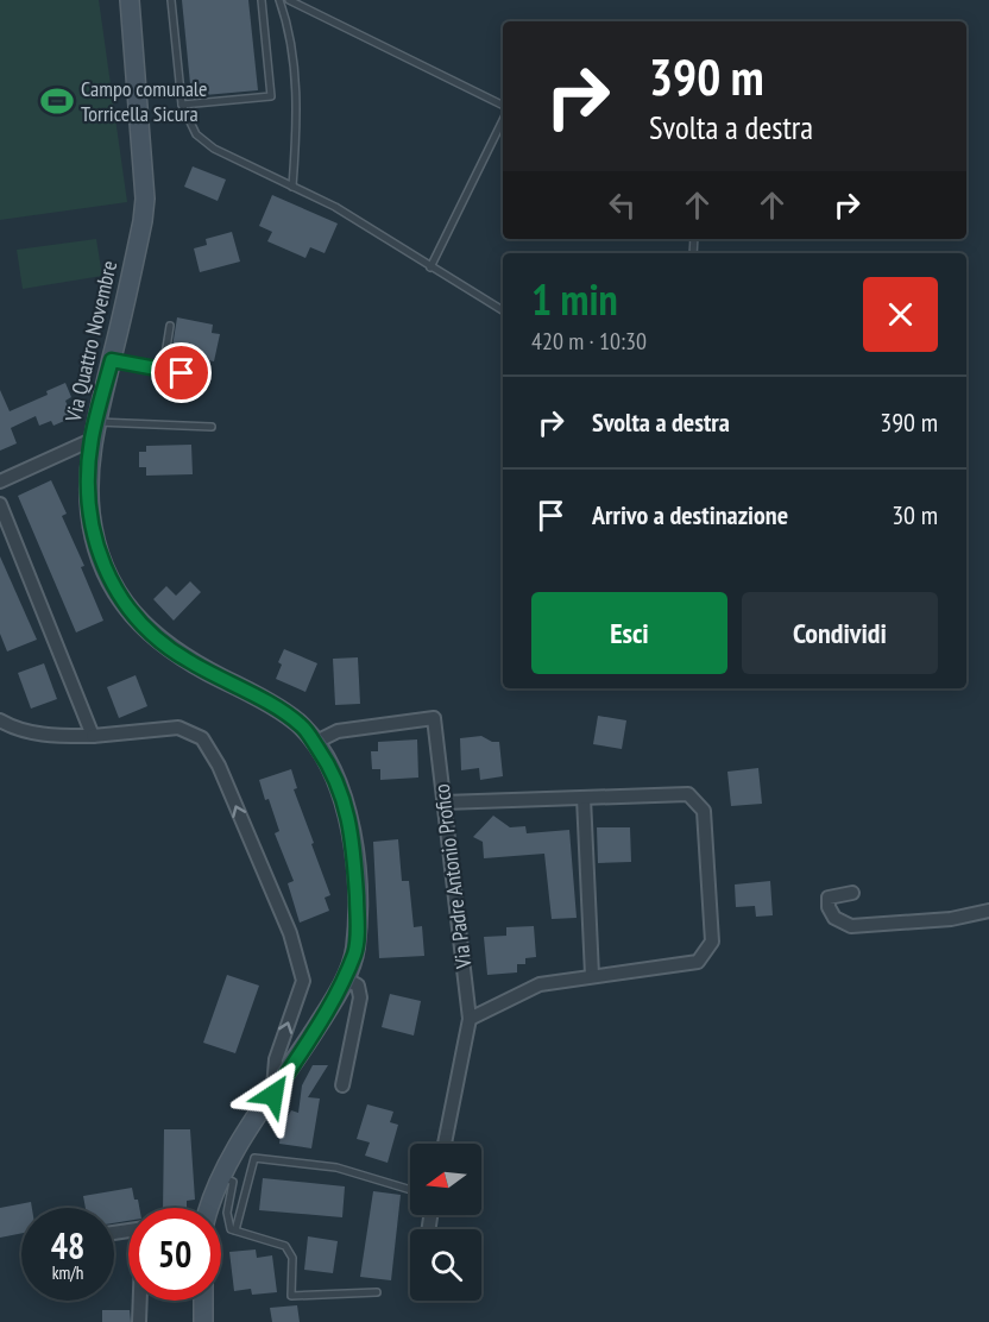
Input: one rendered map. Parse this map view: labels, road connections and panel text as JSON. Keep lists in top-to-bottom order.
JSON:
{
  "streets": {
    "main road": ["Via Quattro Novembre"],
    "street": ["Via Padre Antonio Profico"]
  },
  "crossings": [
    ["Via Quattro Novembre", "Via Padre Antonio Profico"]
  ],
  "places": {
    "sports": ["Campo comunale Torricella Sicura"]
  },
  "north": "left",
  "page": {
    "turn": ["390 m", "Svolta a destra"],
    "heading": ["1 min", "420 m · 10:30"],
    "list": [
      {
        "name": "Svolta a destra",
        "value": "390 m"
      },
      {
        "name": "Arrivo a destinazione",
        "value": "30 m"
      }
    ],
    "buttons": ["Esci", "Condividi"],
    "speed": "48 km/h",
    "limit": "50"
  }
}
